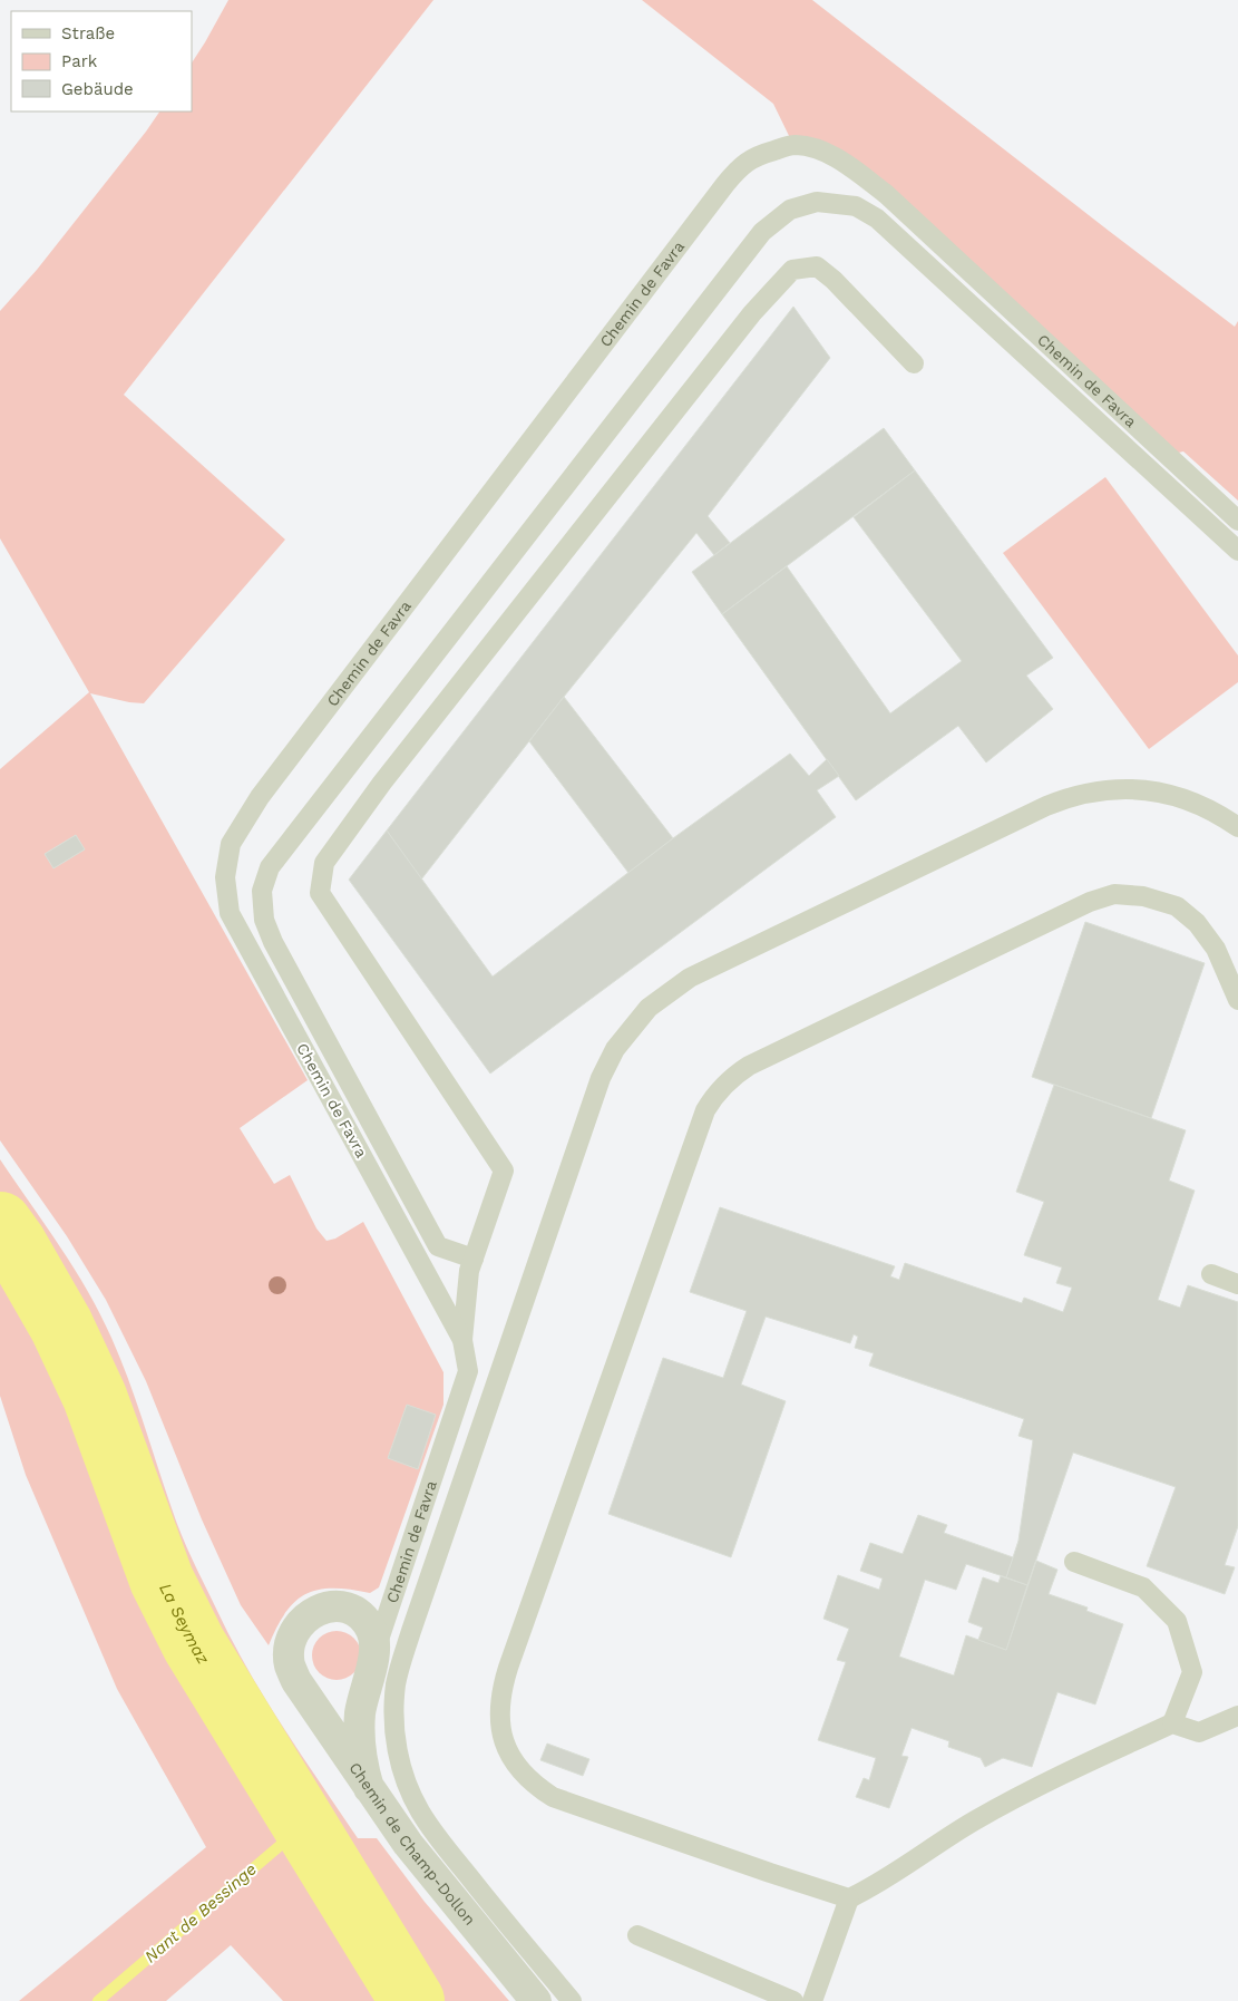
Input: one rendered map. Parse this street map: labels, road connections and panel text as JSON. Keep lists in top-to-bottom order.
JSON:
{
  "streets": {
    "street": ["Chemin de Favra", "Chemin de Champ-Dollon"]
  },
  "crossings": [
    ["Chemin de Favra", "Chemin de Champ-Dollon"]
  ],
  "water": ["La Seymaz", "Nant de Bessinge"],
  "legend": ["Straße", "Park", "Gebäude"]
}
